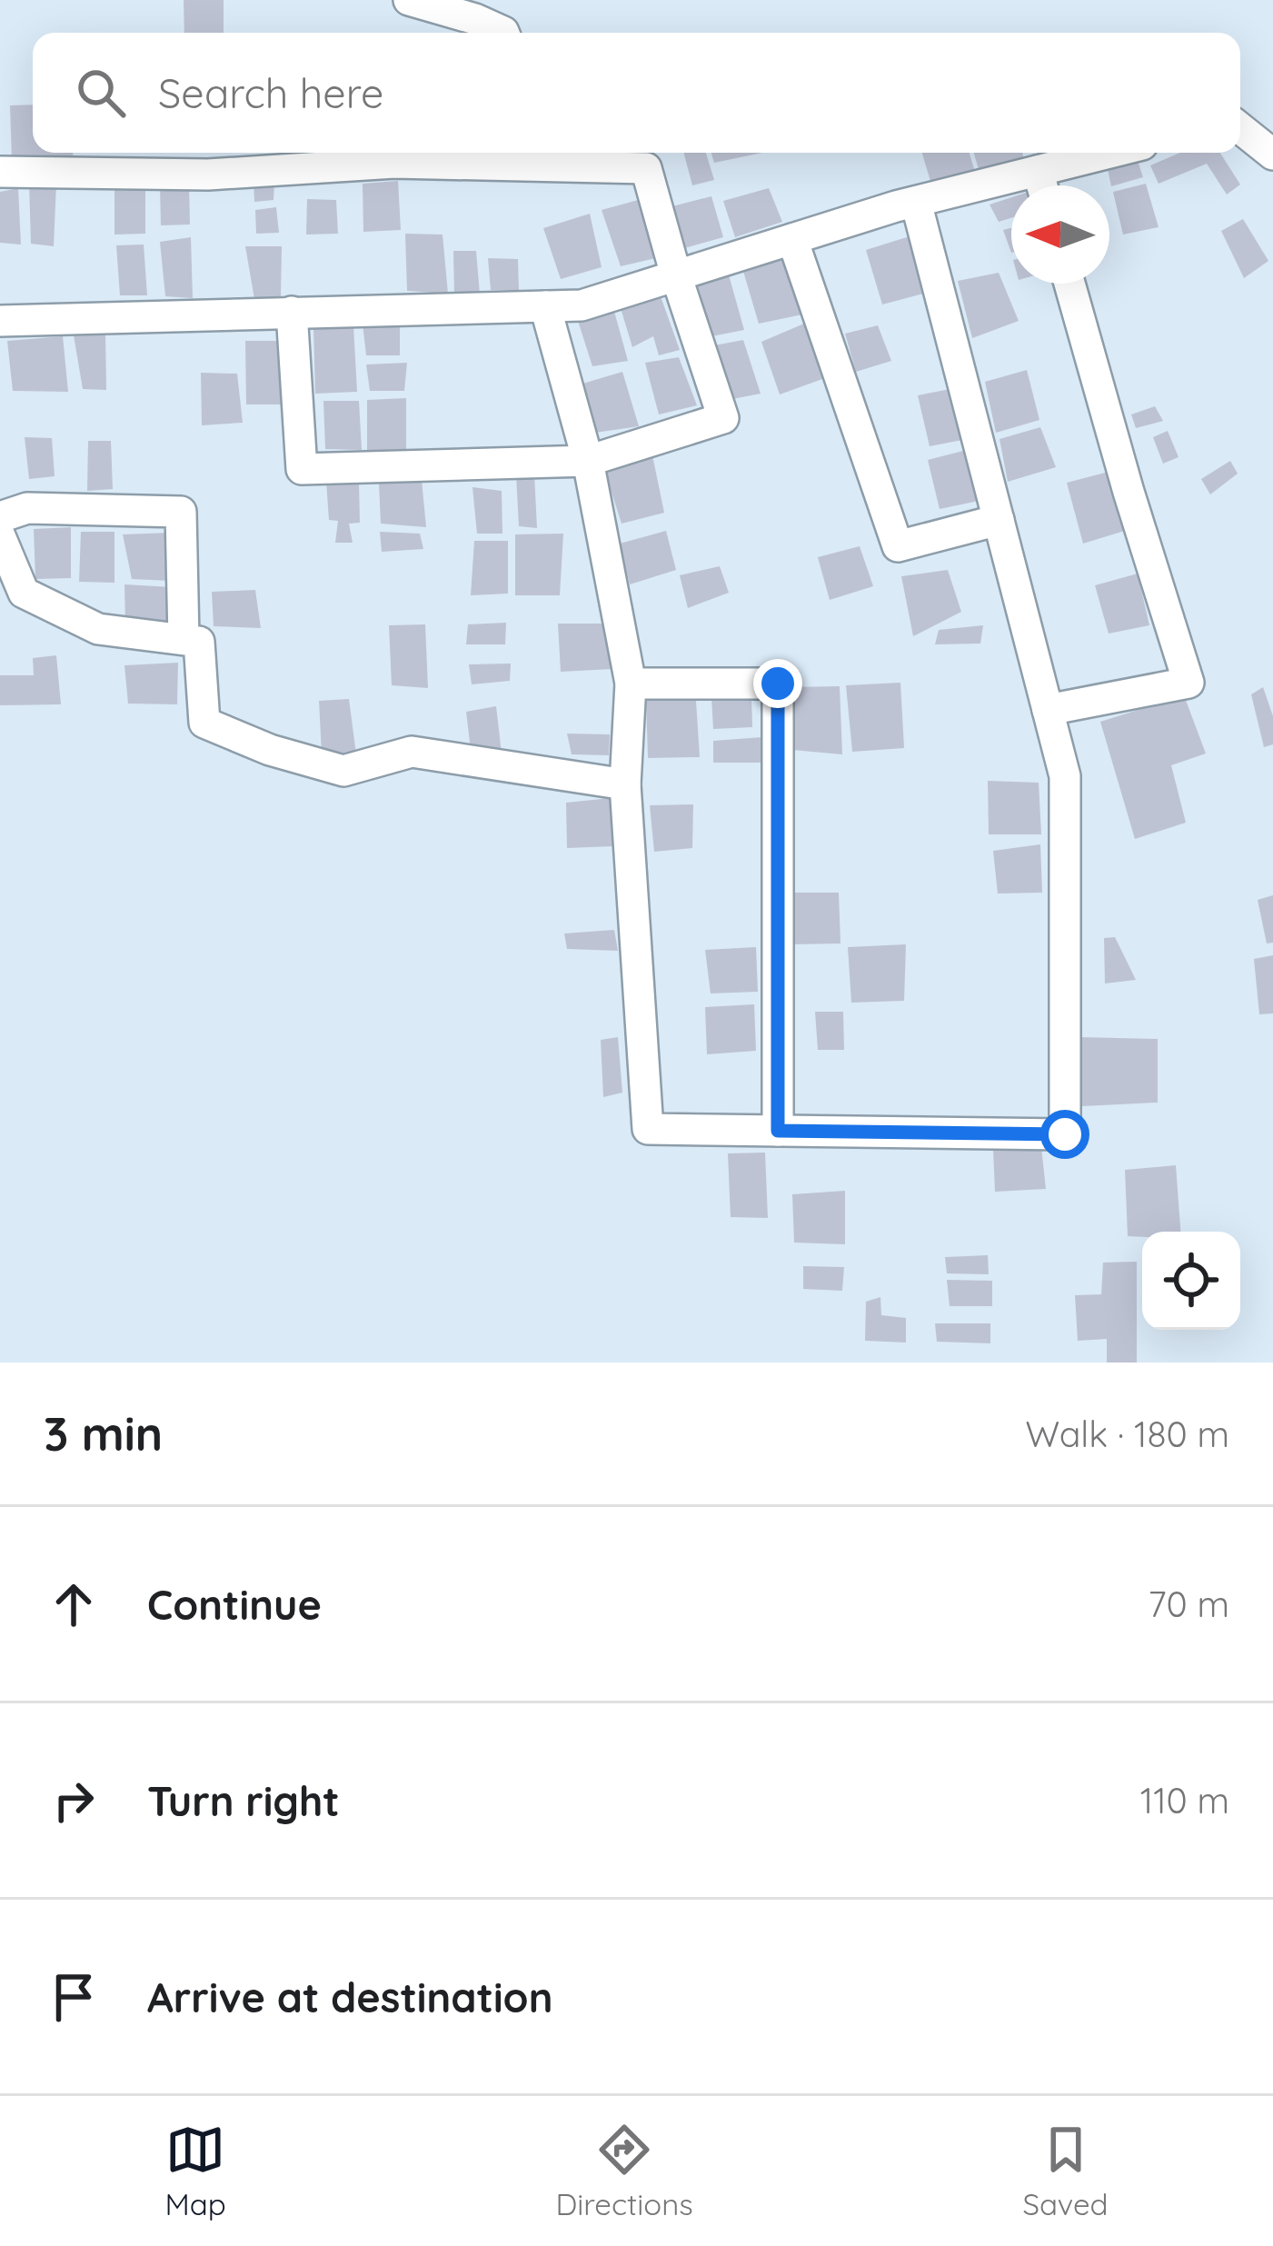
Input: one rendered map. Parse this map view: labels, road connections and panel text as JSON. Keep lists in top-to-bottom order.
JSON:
{
  "north": "left",
  "page": {
    "search": "Search here",
    "heading": ["3 min", "Walk · 180 m"],
    "list": [
      ["Continue", "70 m"],
      ["Turn right", "110 m"],
      "Arrive at destination"
    ],
    "nav": ["Map", "Directions", "Saved"]
  }
}
